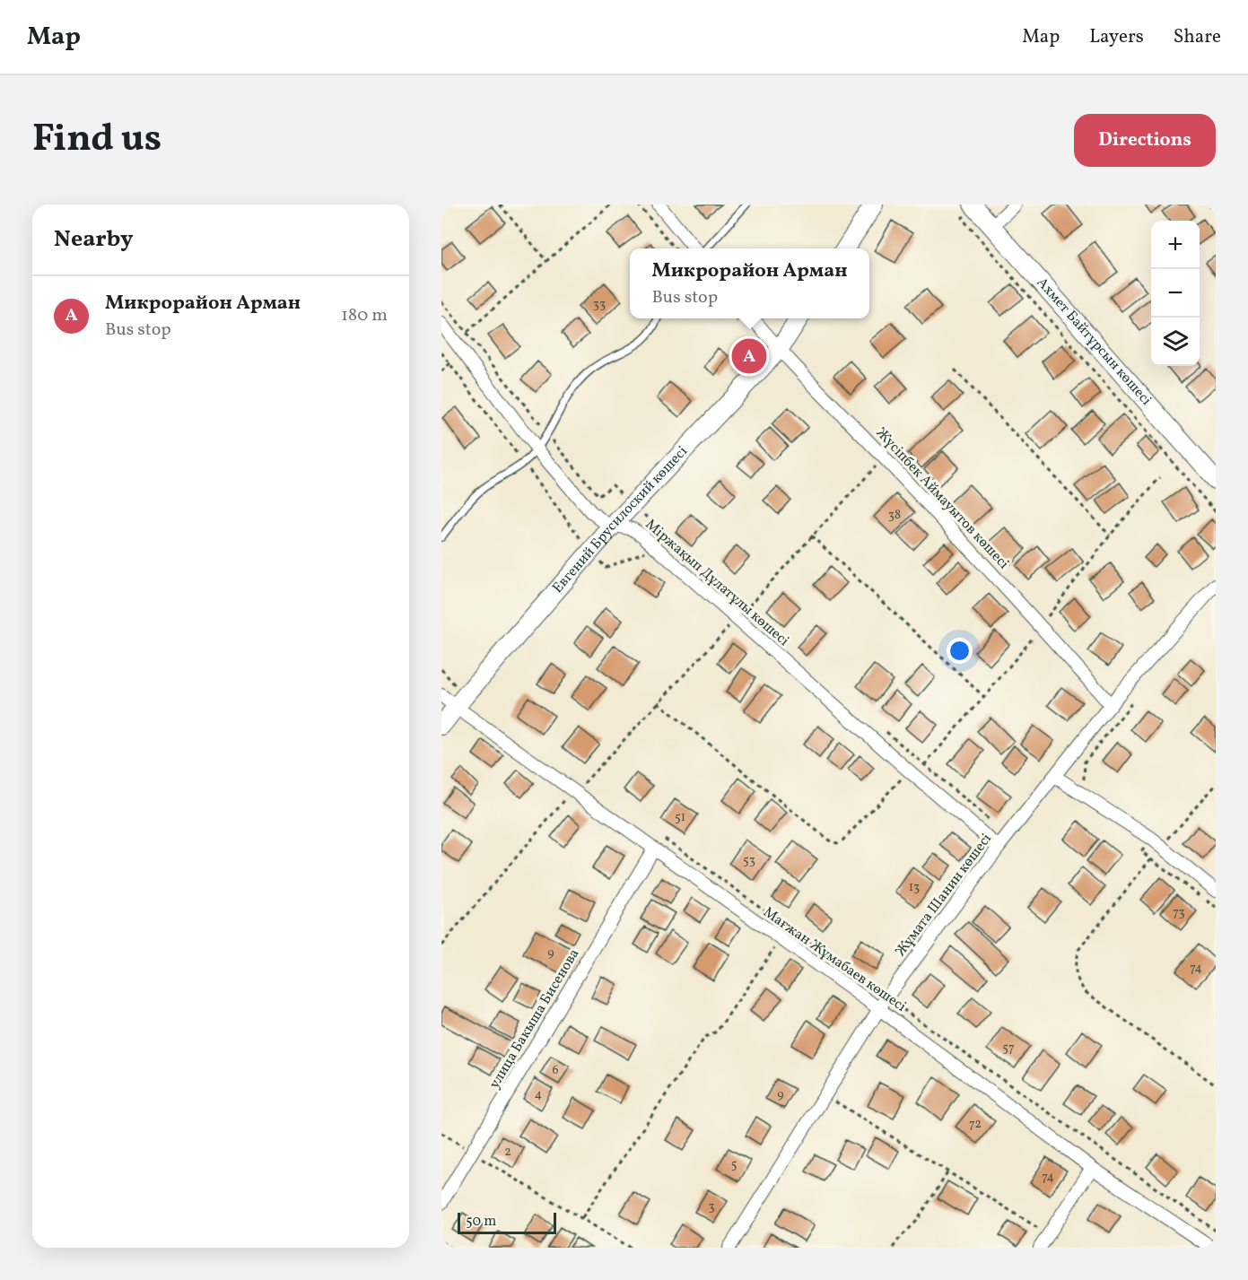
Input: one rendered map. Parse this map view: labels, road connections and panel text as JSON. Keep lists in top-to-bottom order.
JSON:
{
  "streets": {
    "main road": ["Ахмет Байтұрсын көшесі", "Евгений Брусилоский көшесі"],
    "street": [
      "Жүсіпбек Аймауытов көшесі",
      "Міржақып Дұлатұлы көшесі",
      "Жұмата Шанин көшесі",
      "Мағжан Жұмабаев көшесі",
      "улица Бакыша Бисенова"
    ]
  },
  "crossings": [
    ["Жүсіпбек Аймауытов көшесі", "Евгений Брусилоский көшесі"],
    ["Жүсіпбек Аймауытов көшесі", "Жұмата Шанин көшесі"],
    ["Евгений Брусилоский көшесі", "Міржақып Дұлатұлы көшесі"],
    ["Евгений Брусилоский көшесі", "Мағжан Жұмабаев көшесі"],
    ["Міржақып Дұлатұлы көшесі", "Жұмата Шанин көшесі"],
    ["Жұмата Шанин көшесі", "Мағжан Жұмабаев көшесі"],
    ["Мағжан Жұмабаев көшесі", "улица Бакыша Бисенова"]
  ],
  "house_numbers": [
    "33",
    "38",
    "51",
    "53",
    "13",
    "73",
    "9",
    "74",
    "57",
    "6",
    "4",
    "9",
    "72",
    "2",
    "5",
    "74",
    "3"
  ],
  "scale_bar": "50 m",
  "page": {
    "header": "Map",
    "nav": ["Map", "Layers", "Share"],
    "title": "Find us",
    "buttons": "Directions",
    "heading": "Nearby",
    "map_buttons": ["+", "−"],
    "popup": ["Микрорайон Арман", "Bus stop"],
    "list": [
      {
        "mark": "A",
        "name": "Микрорайон Арман",
        "note": "Bus stop",
        "value": "180 m"
      }
    ],
    "pins": "A",
    "scale": "50 m"
  }
}
